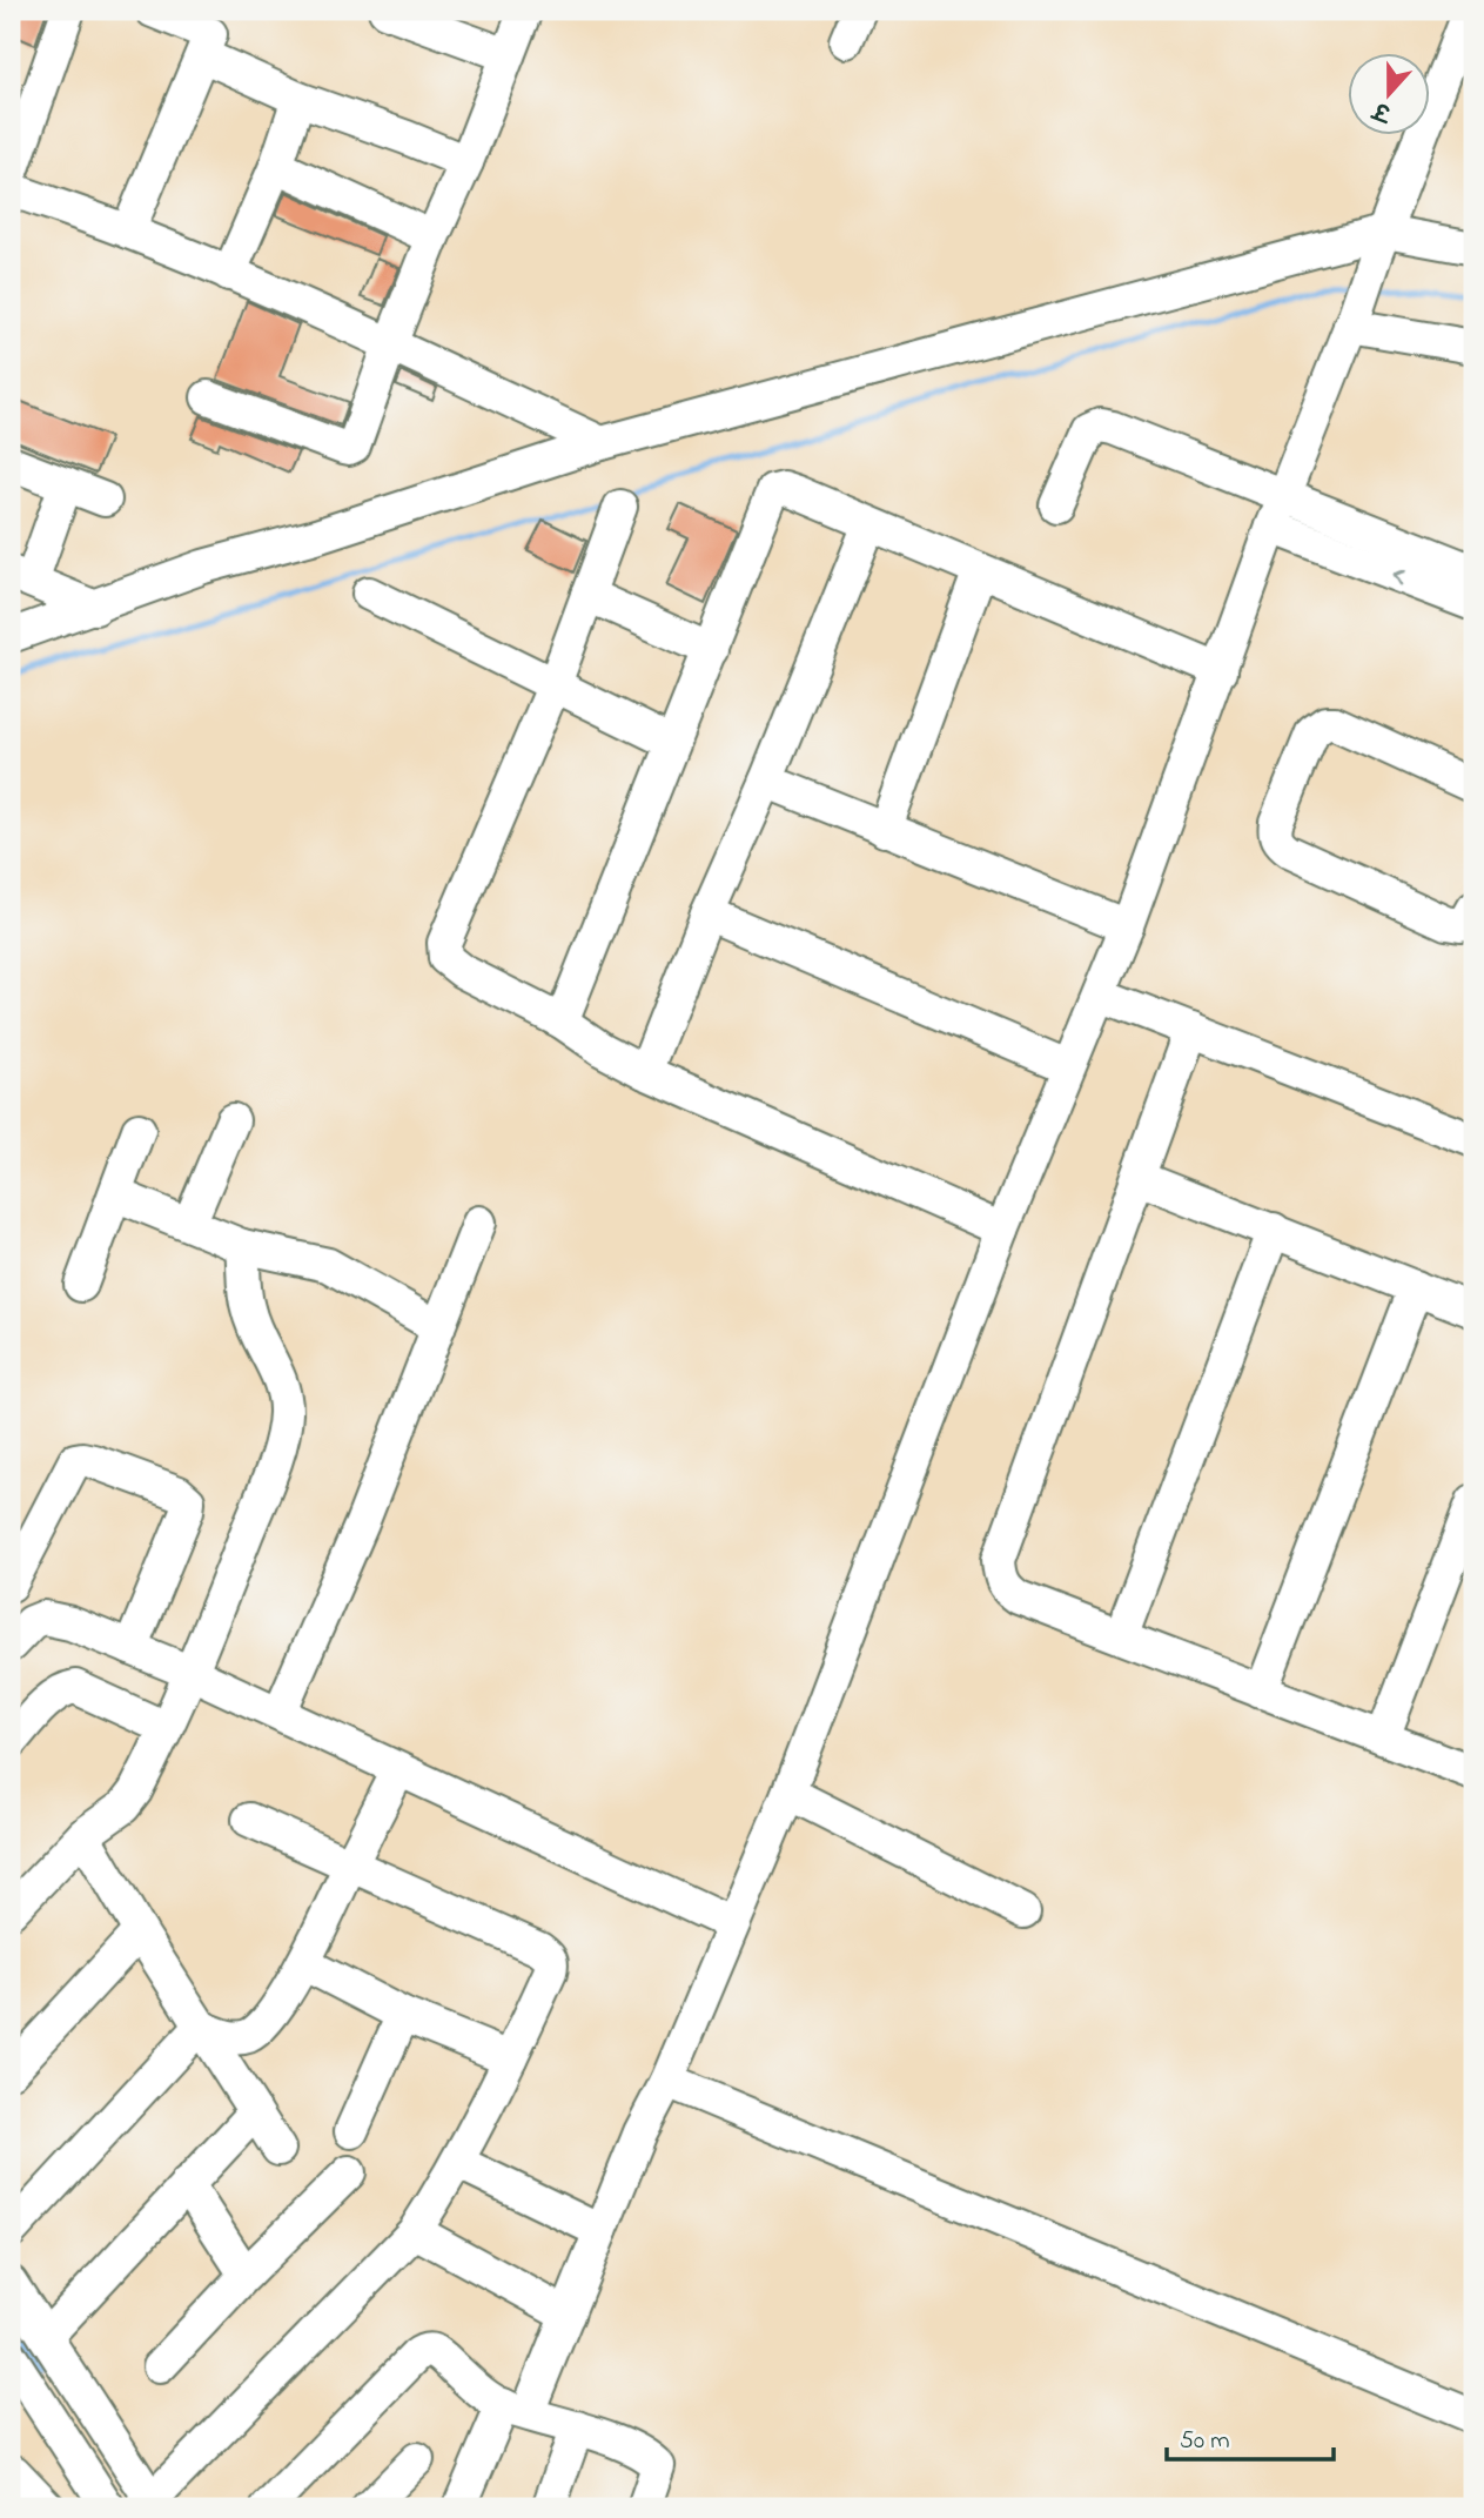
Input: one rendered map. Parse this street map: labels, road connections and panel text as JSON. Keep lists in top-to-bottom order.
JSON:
{
  "scale_bar": "50 m",
  "north": "bottom"
}
